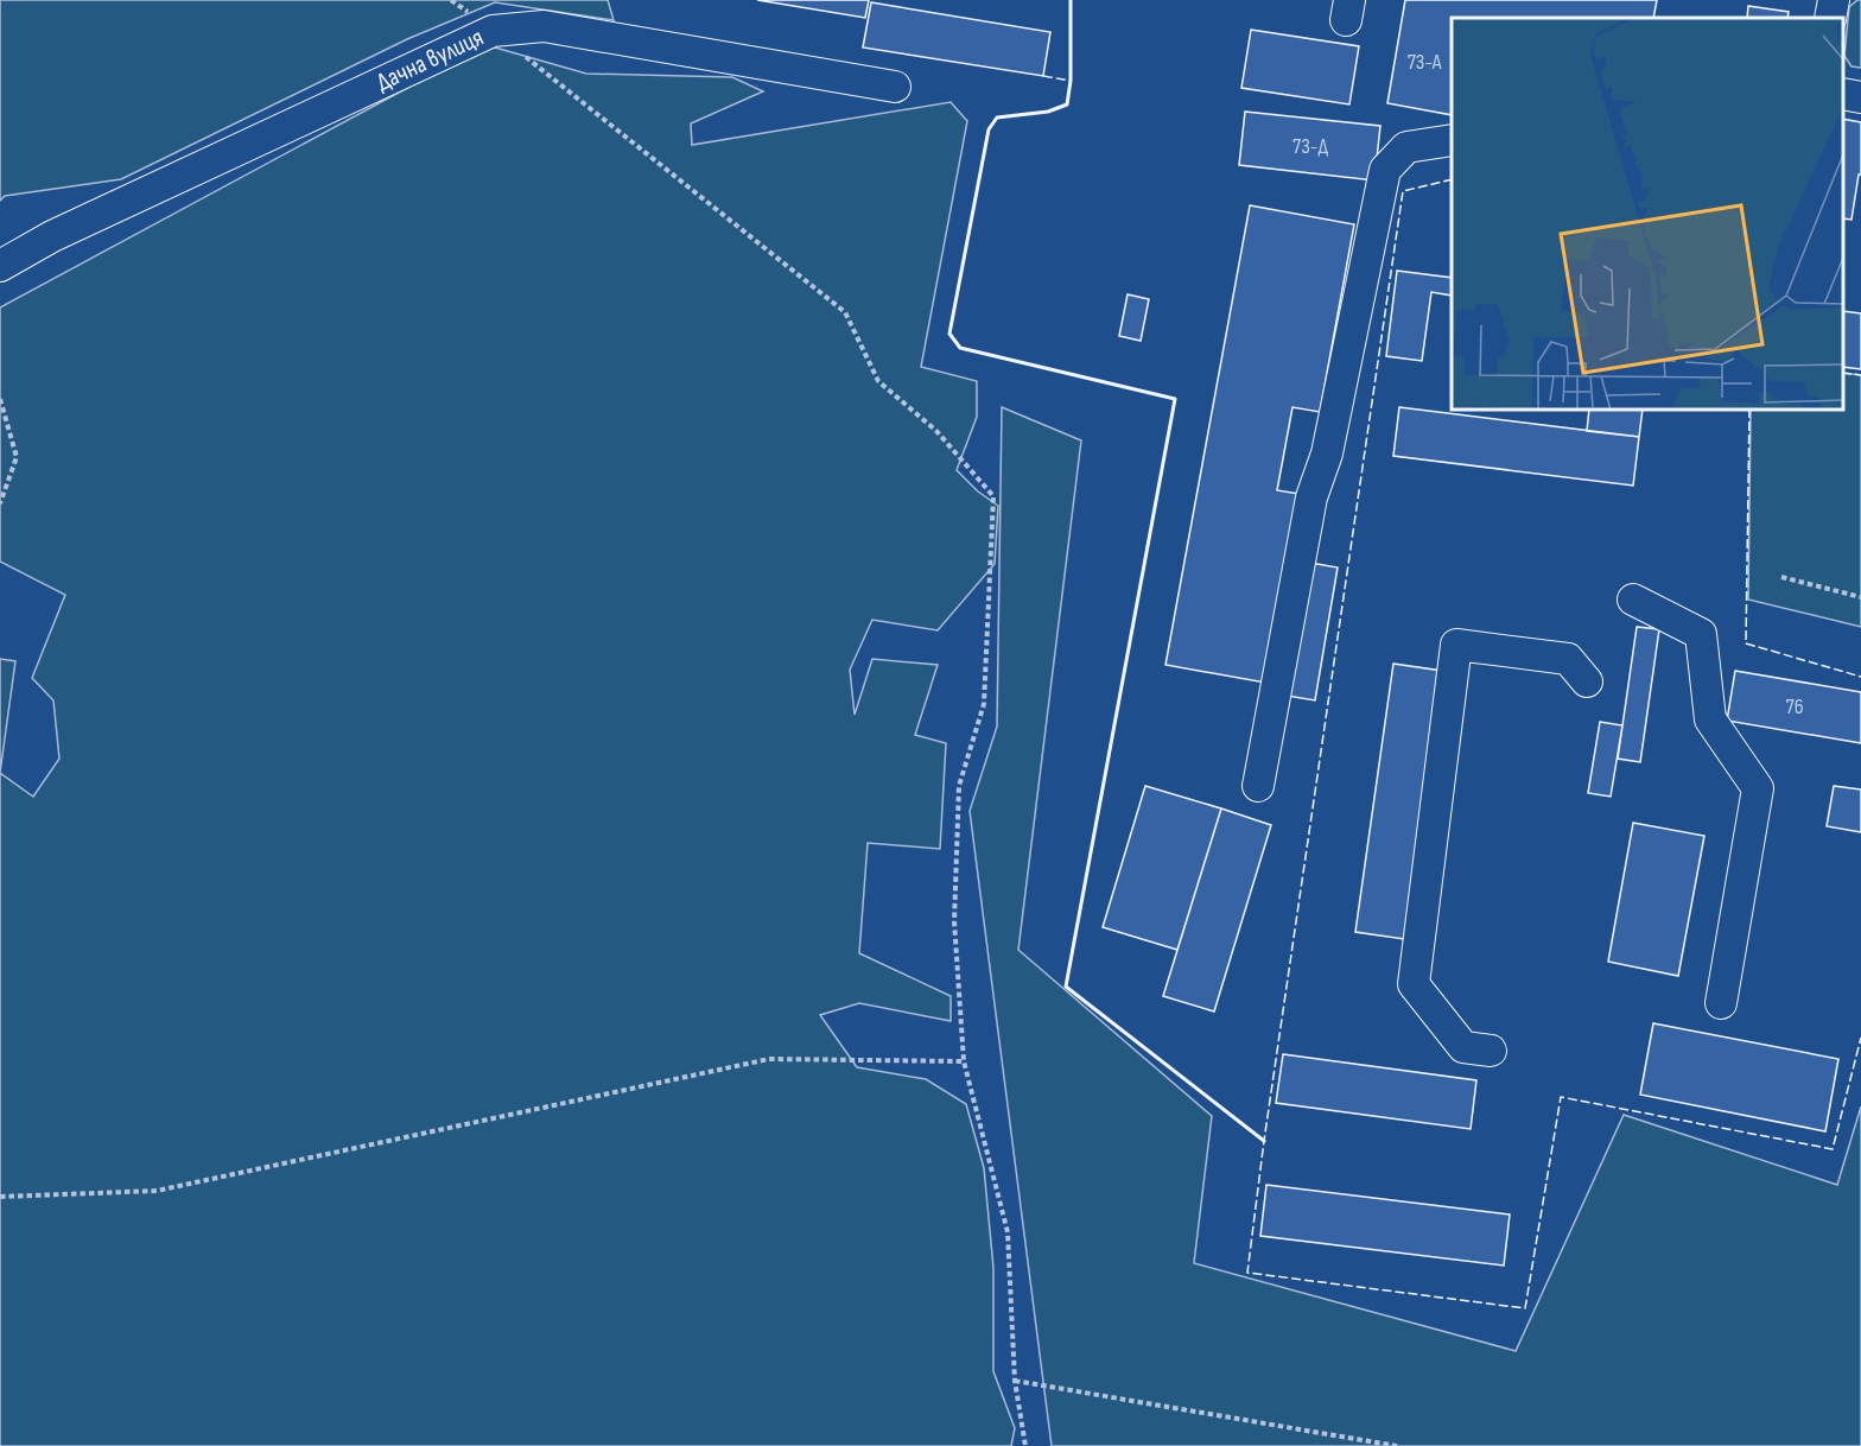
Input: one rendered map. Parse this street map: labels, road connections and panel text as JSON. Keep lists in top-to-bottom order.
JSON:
{
  "streets": {
    "lane": ["Дачна вулиця"]
  },
  "house_numbers": ["73-А", "73-Д", "76"]
}
